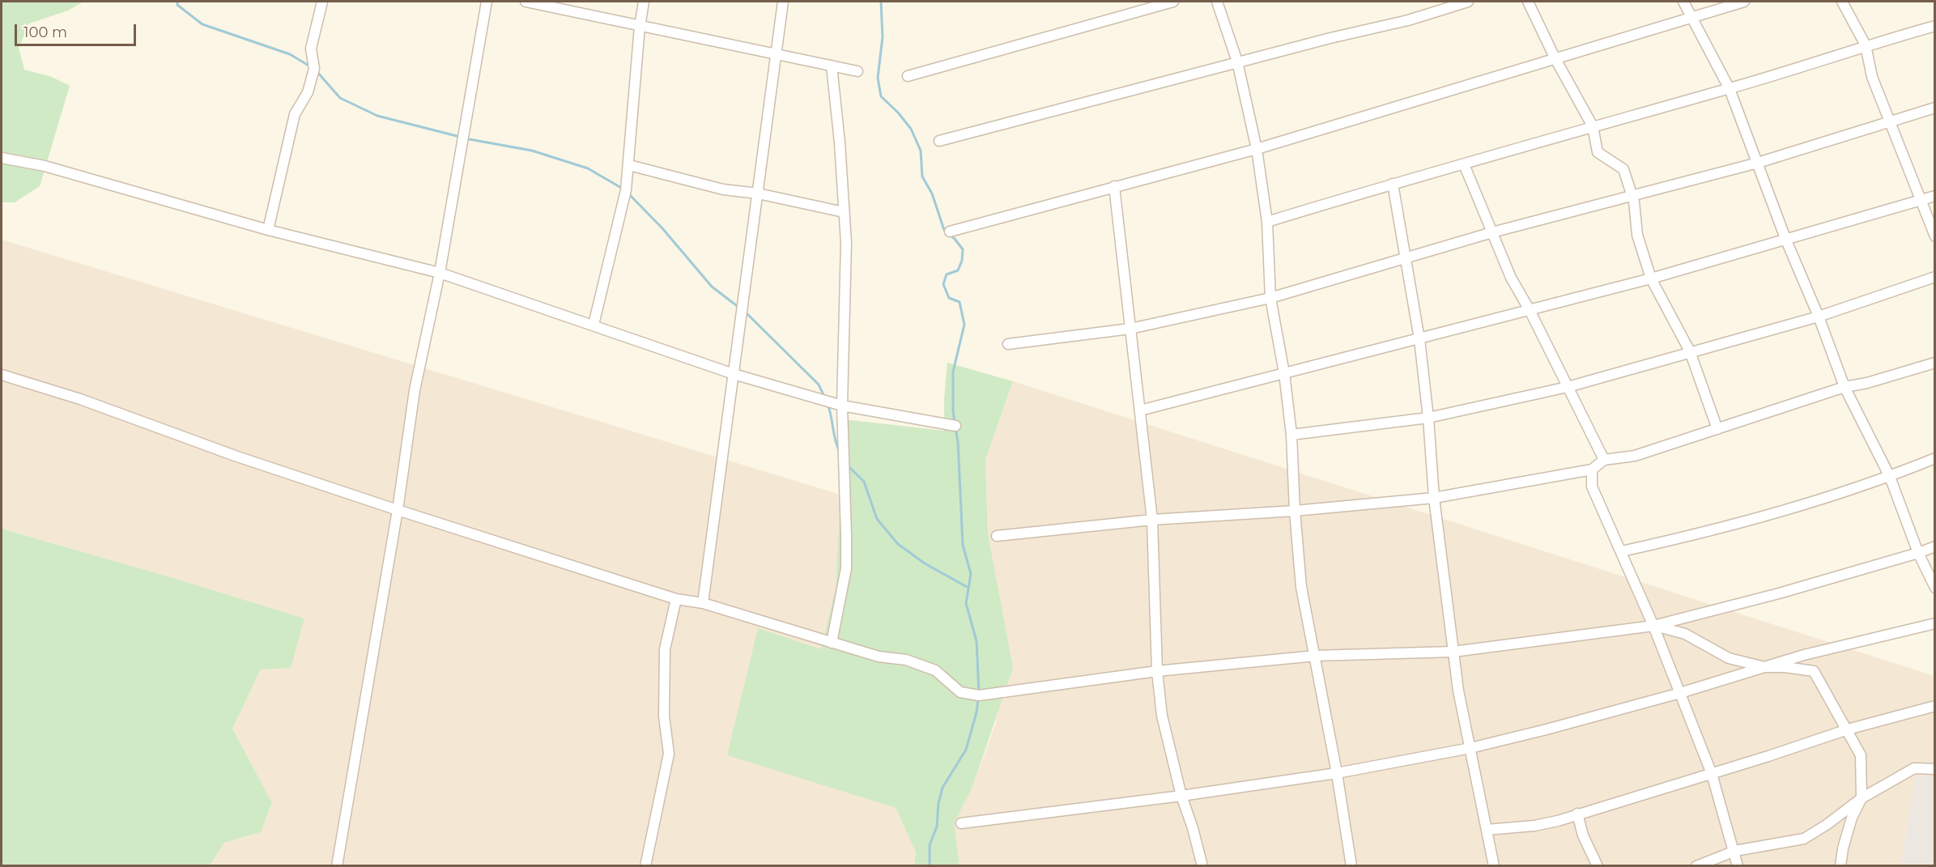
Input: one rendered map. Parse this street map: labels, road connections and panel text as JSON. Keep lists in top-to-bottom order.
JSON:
{
  "scale_bar": "100 m"
}
